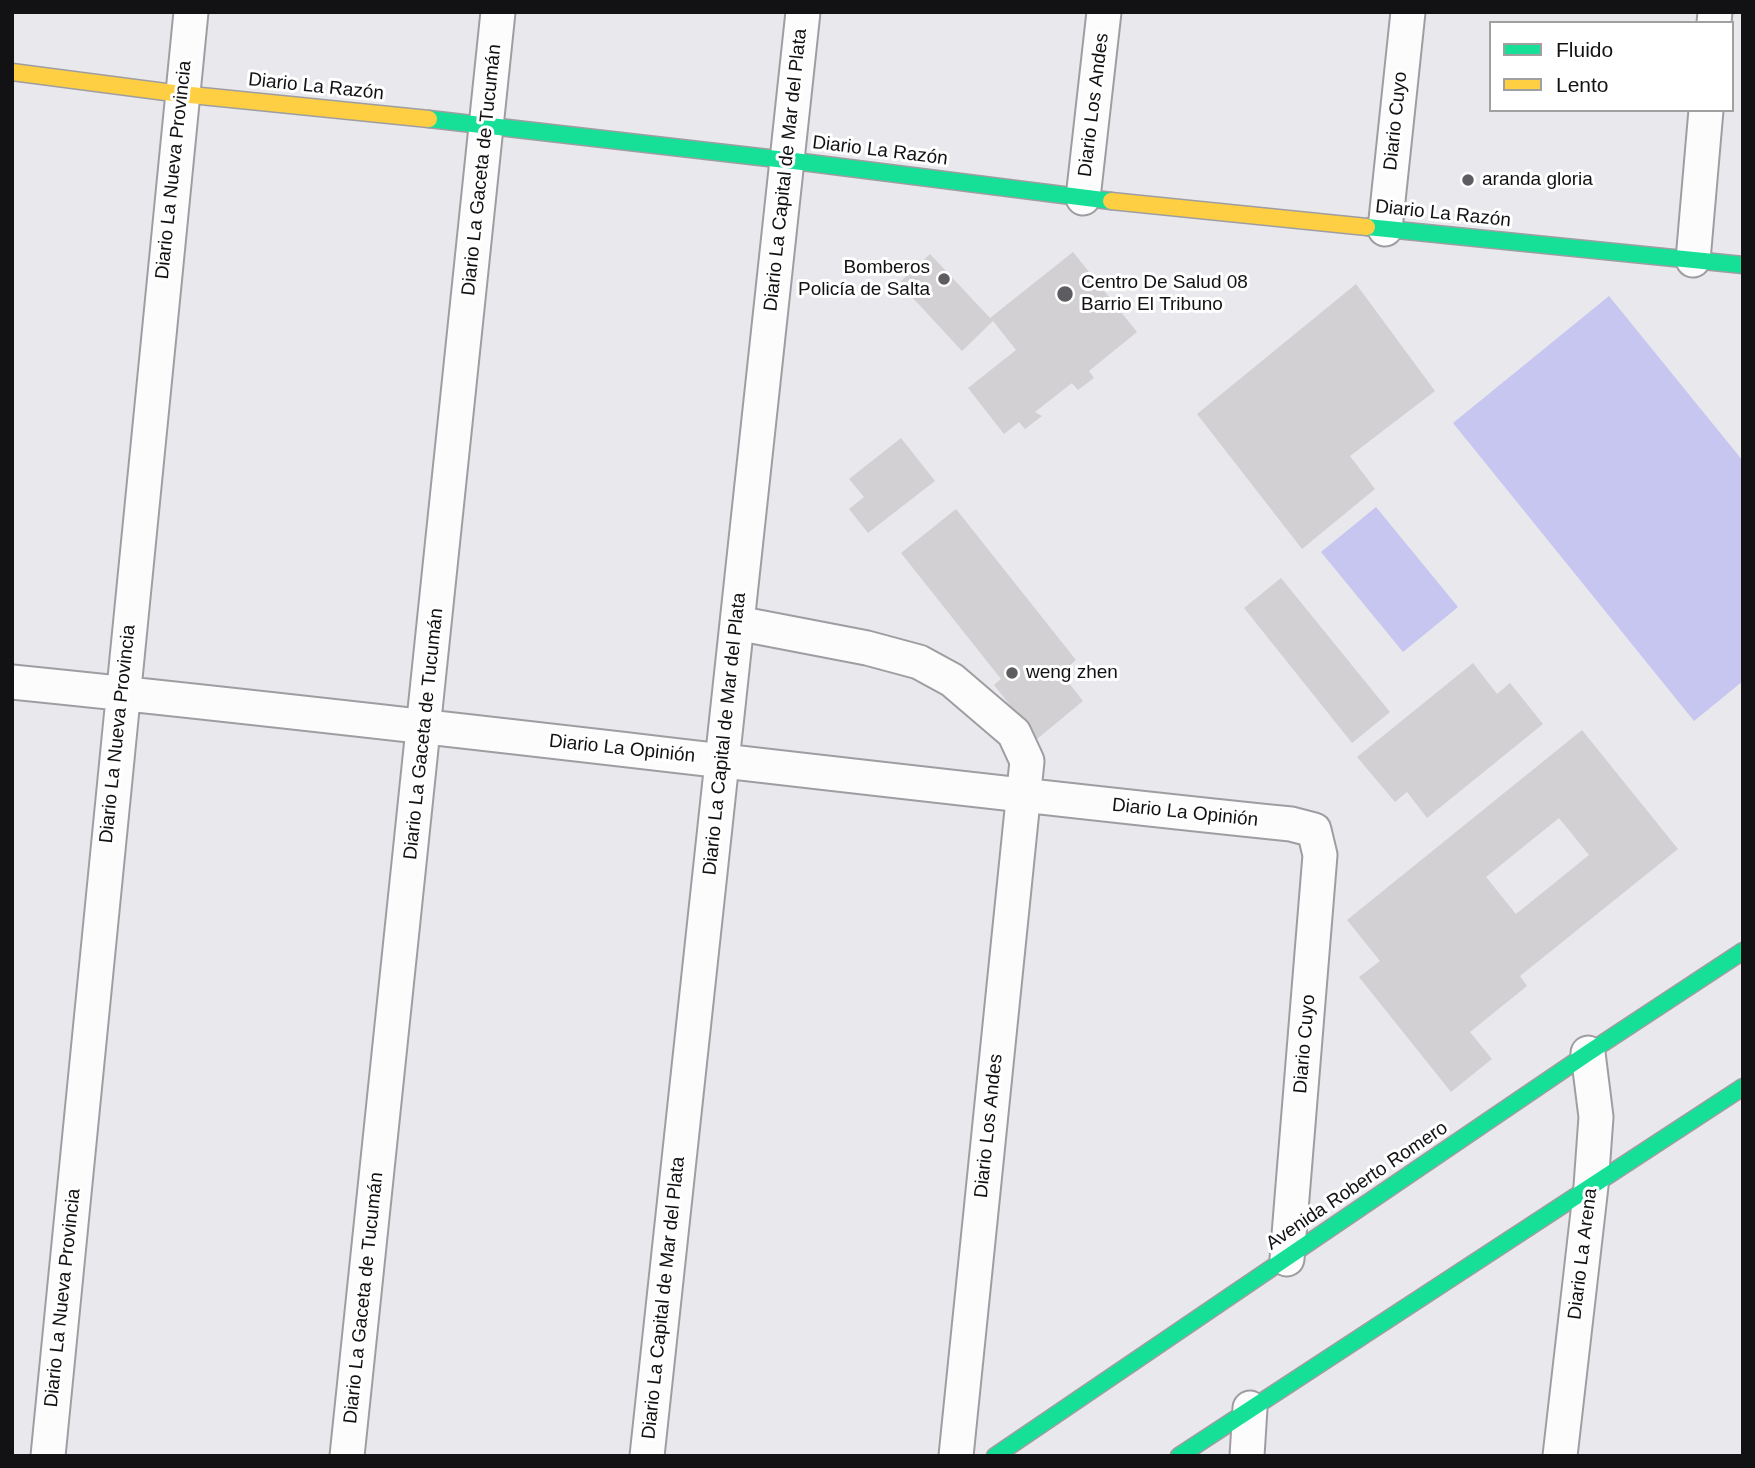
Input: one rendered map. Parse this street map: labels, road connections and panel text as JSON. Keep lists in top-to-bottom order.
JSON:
{
  "streets": {
    "street": [
      "Diario La Razón",
      "Diario Los Andes",
      "Diario Cuyo",
      "Diario La Nueva Provincia",
      "Diario La Gaceta de Tucumán",
      "Diario La Capital de Mar del Plata",
      "Diario La Opinión",
      "Avenida Roberto Romero",
      "Diario La Arena"
    ]
  },
  "crossings": [
    ["Diario La Razón", "Diario Los Andes"],
    ["Diario La Razón", "Diario Cuyo"],
    ["Diario La Razón", "Diario La Nueva Provincia"],
    ["Diario La Razón", "Diario La Gaceta de Tucumán"],
    ["Diario La Razón", "Diario La Capital de Mar del Plata"],
    ["Diario Los Andes", "Diario La Capital de Mar del Plata"],
    ["Diario Los Andes", "Diario La Opinión"],
    ["Diario Cuyo", "Diario La Opinión"],
    ["Diario Cuyo", "Avenida Roberto Romero"],
    ["Diario La Nueva Provincia", "Diario La Opinión"],
    ["Diario La Gaceta de Tucumán", "Diario La Opinión"],
    ["Diario La Capital de Mar del Plata", "Diario La Opinión"],
    ["Avenida Roberto Romero", "Diario La Arena"]
  ],
  "places": [
    "aranda gloria",
    "Bomberos Policía de Salta",
    "Centro De Salud 08 Barrio El Tribuno",
    "weng zhen"
  ],
  "legend": ["Fluido", "Lento"]
}
